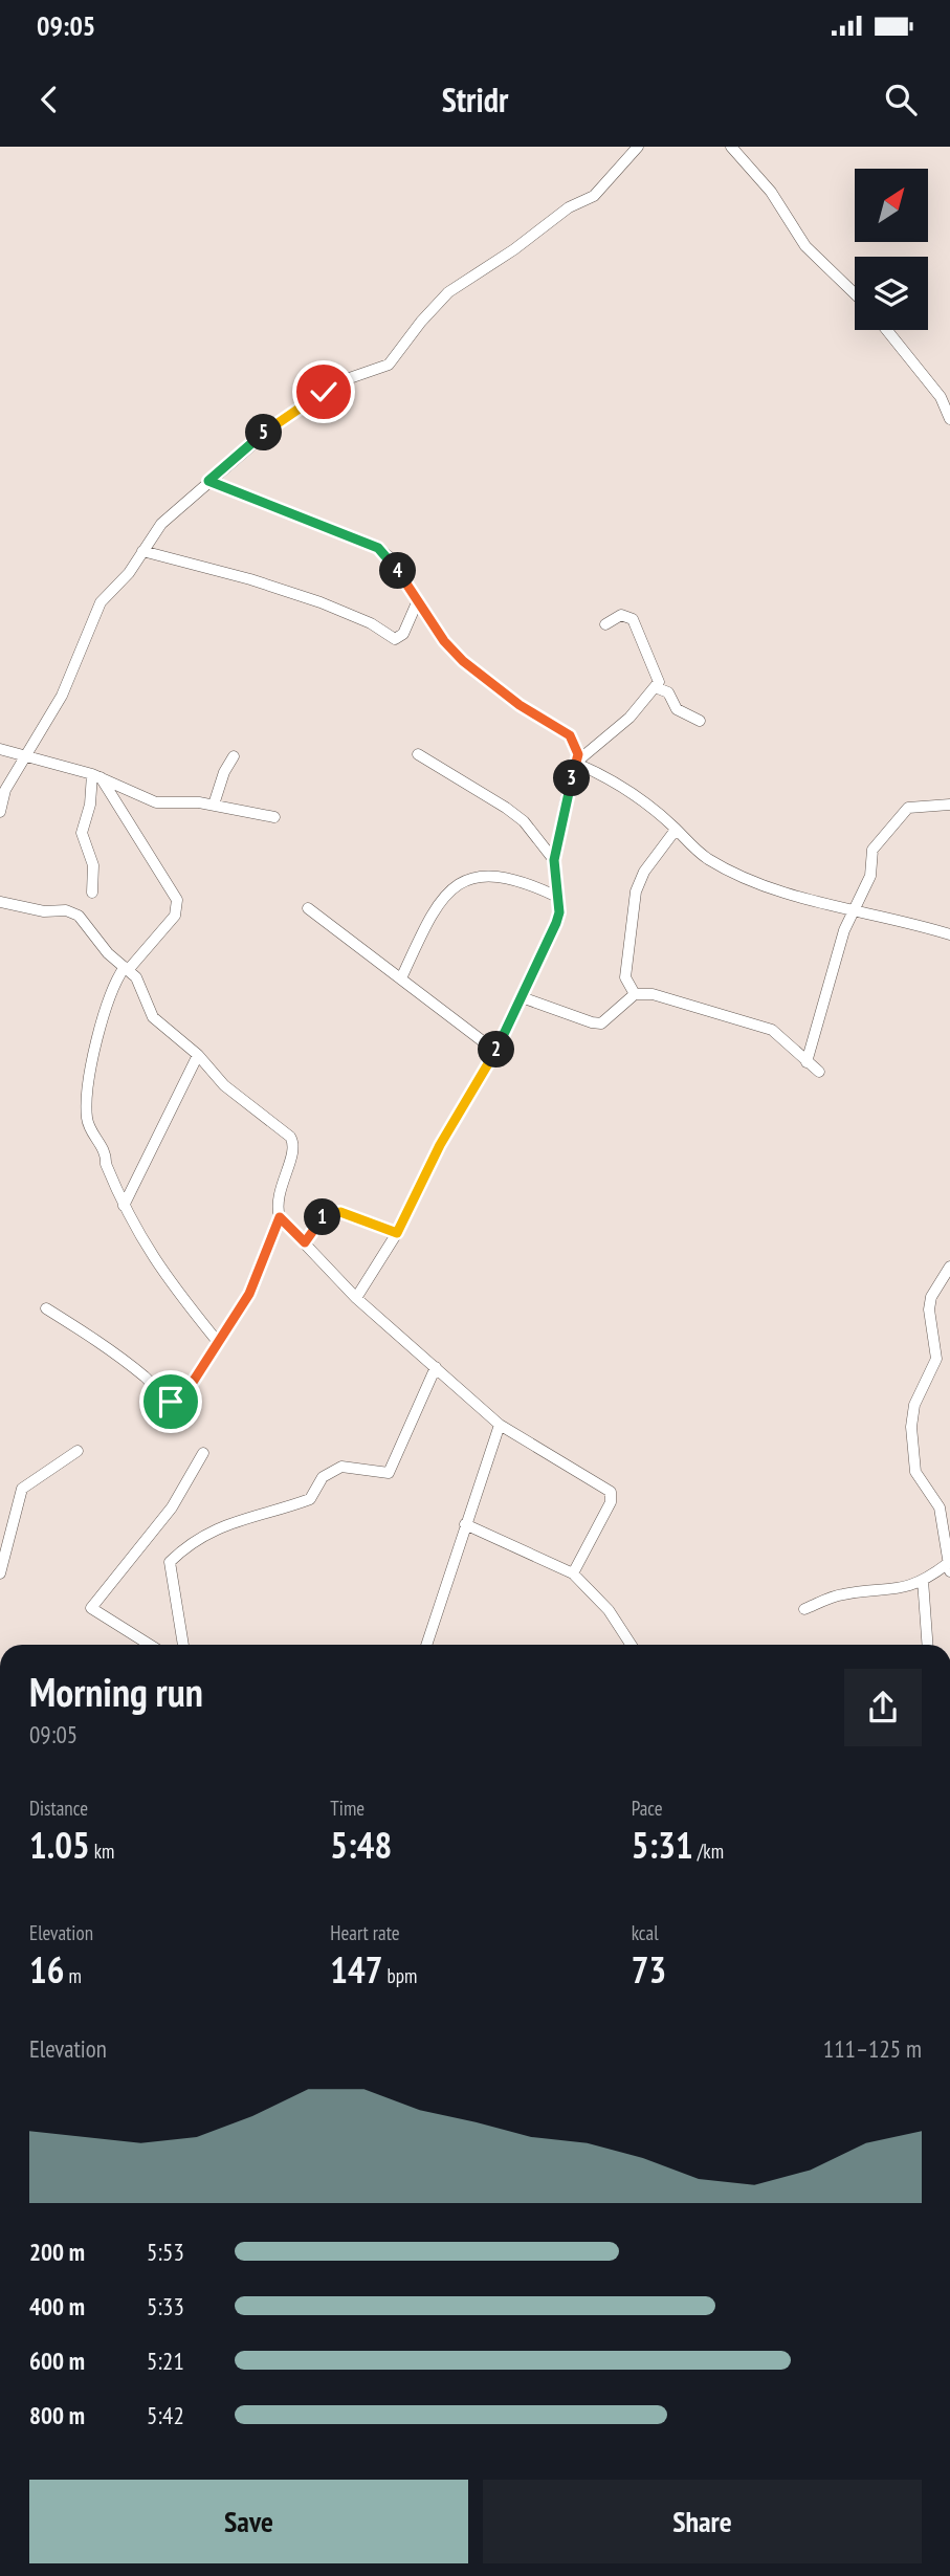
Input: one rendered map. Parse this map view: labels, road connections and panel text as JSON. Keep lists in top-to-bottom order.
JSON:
{
  "north": "top right",
  "page": {
    "status": "09:05",
    "header": "Stridr",
    "pins": [
      "5",
      "4",
      "3",
      "2",
      "1"
    ],
    "heading": ["Morning run", "09:05"],
    "stats": [
      ["Distance", "1.05 km"],
      ["Time", "5:48"],
      ["Pace", "5:31 /km"],
      ["Elevation", "16 m"],
      ["Heart rate", "147 bpm"],
      ["kcal", "73"]
    ],
    "chart": ["Elevation", "111–125 m"],
    "list": [
      {
        "name": "200 m",
        "note": "5:53"
      },
      {
        "name": "400 m",
        "note": "5:33"
      },
      {
        "name": "600 m",
        "note": "5:21"
      },
      {
        "name": "800 m",
        "note": "5:42"
      }
    ],
    "buttons": ["Save", "Share"]
  }
}
